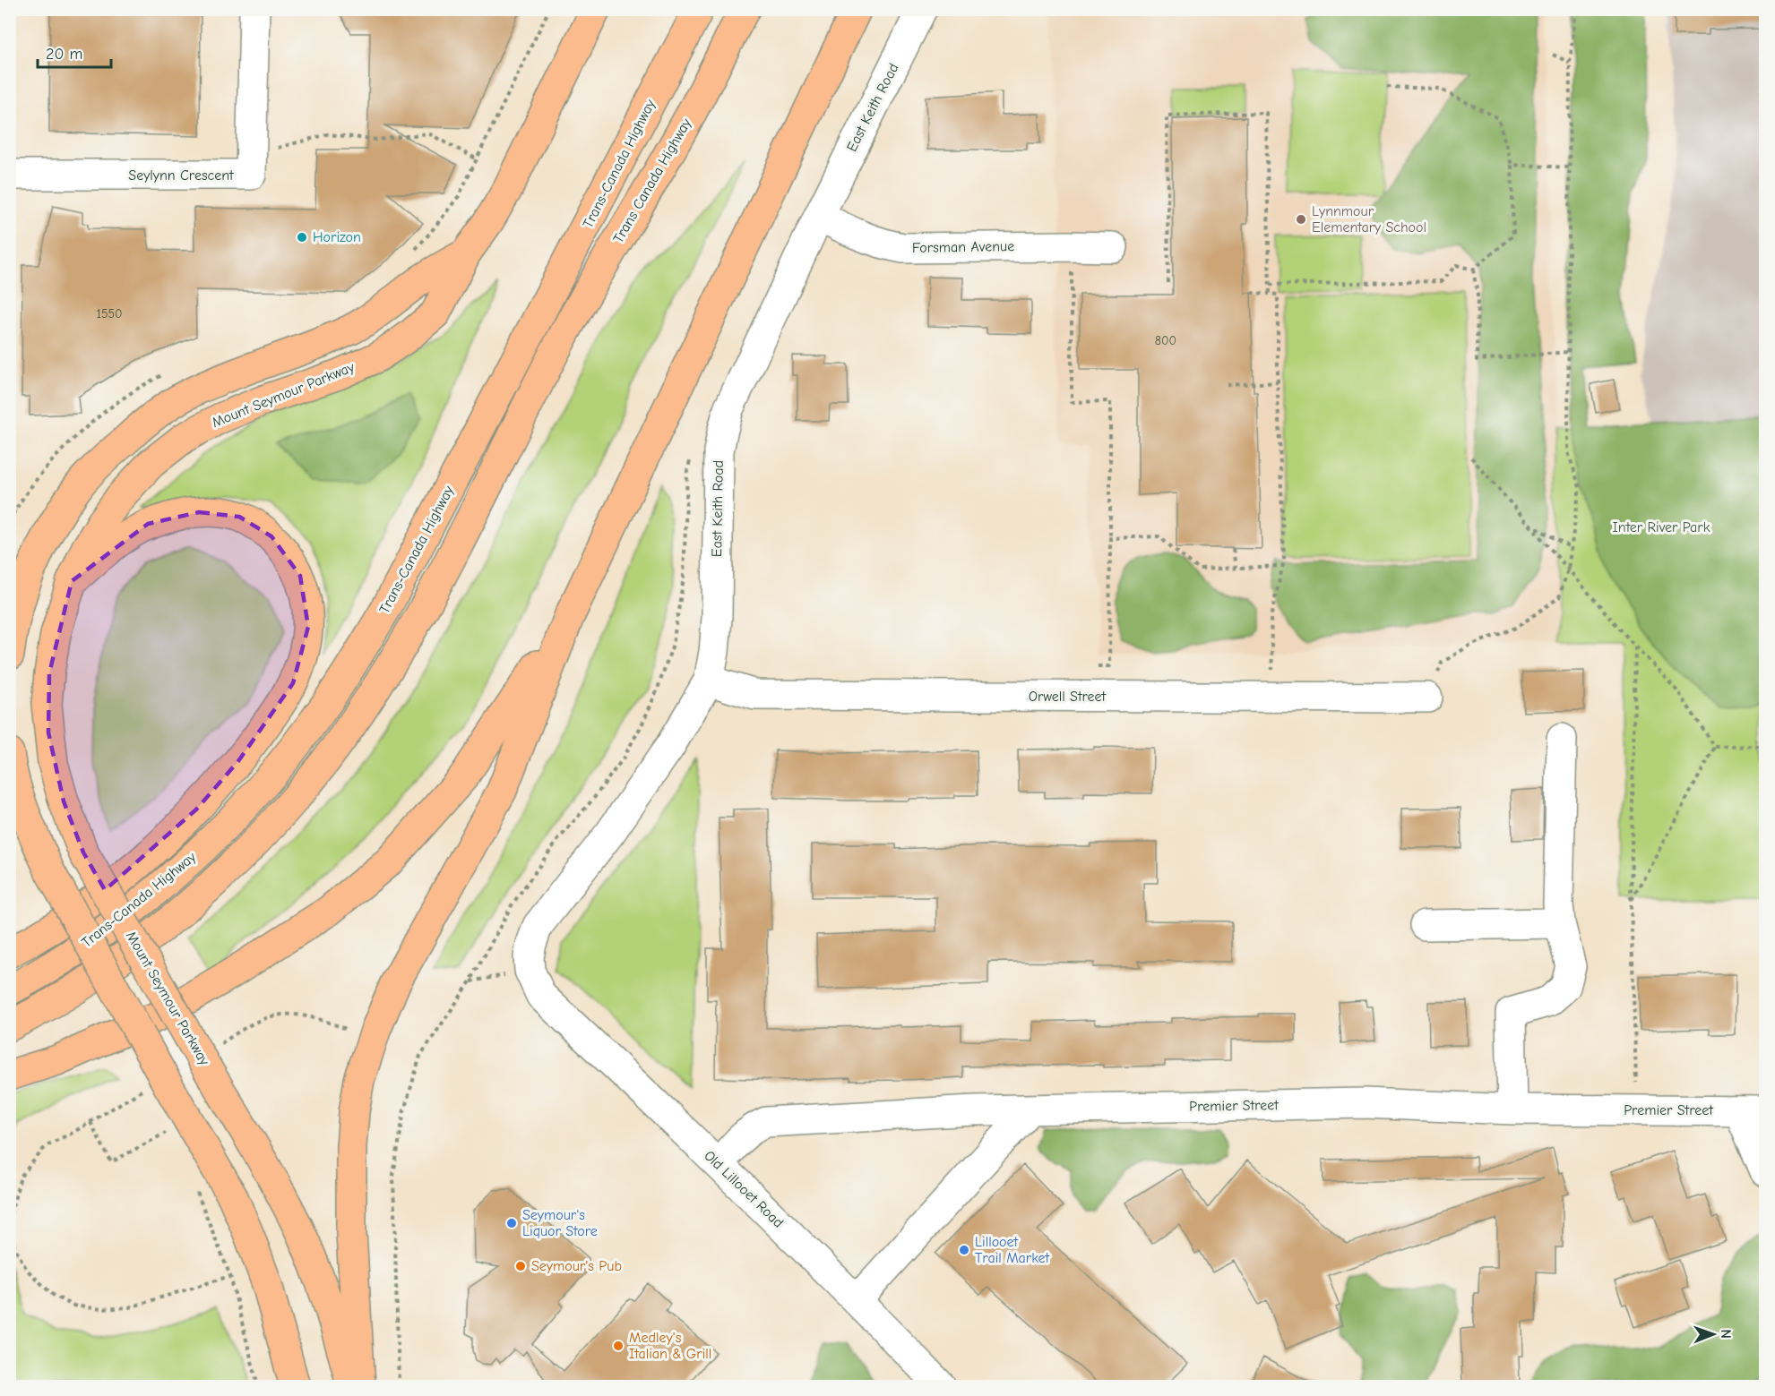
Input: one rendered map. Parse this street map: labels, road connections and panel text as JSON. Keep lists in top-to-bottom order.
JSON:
{
  "streets": {
    "main road": ["Trans-Canada Highway", "Trans Canada Highway", "Mount Seymour Parkway"],
    "street": [
      "East Keith Road",
      "Seylynn Crescent",
      "Forsman Avenue",
      "Orwell Street",
      "Premier Street",
      "Old Lillooet Road"
    ]
  },
  "crossings": [
    ["East Keith Road", "Forsman Avenue"],
    ["East Keith Road", "Orwell Street"],
    ["East Keith Road", "Old Lillooet Road"],
    ["Premier Street", "Old Lillooet Road"]
  ],
  "parks": ["Inter River Park"],
  "places": [
    "Lynnmour Elementary School",
    "Horizon",
    "Seymour's Liquor Store",
    "Lillooet Trail Market",
    "Seymour's Pub",
    "Medley's Italian & Grill"
  ],
  "house_numbers": ["1550", "800"],
  "scale_bar": "20 m",
  "north": "right"
}
